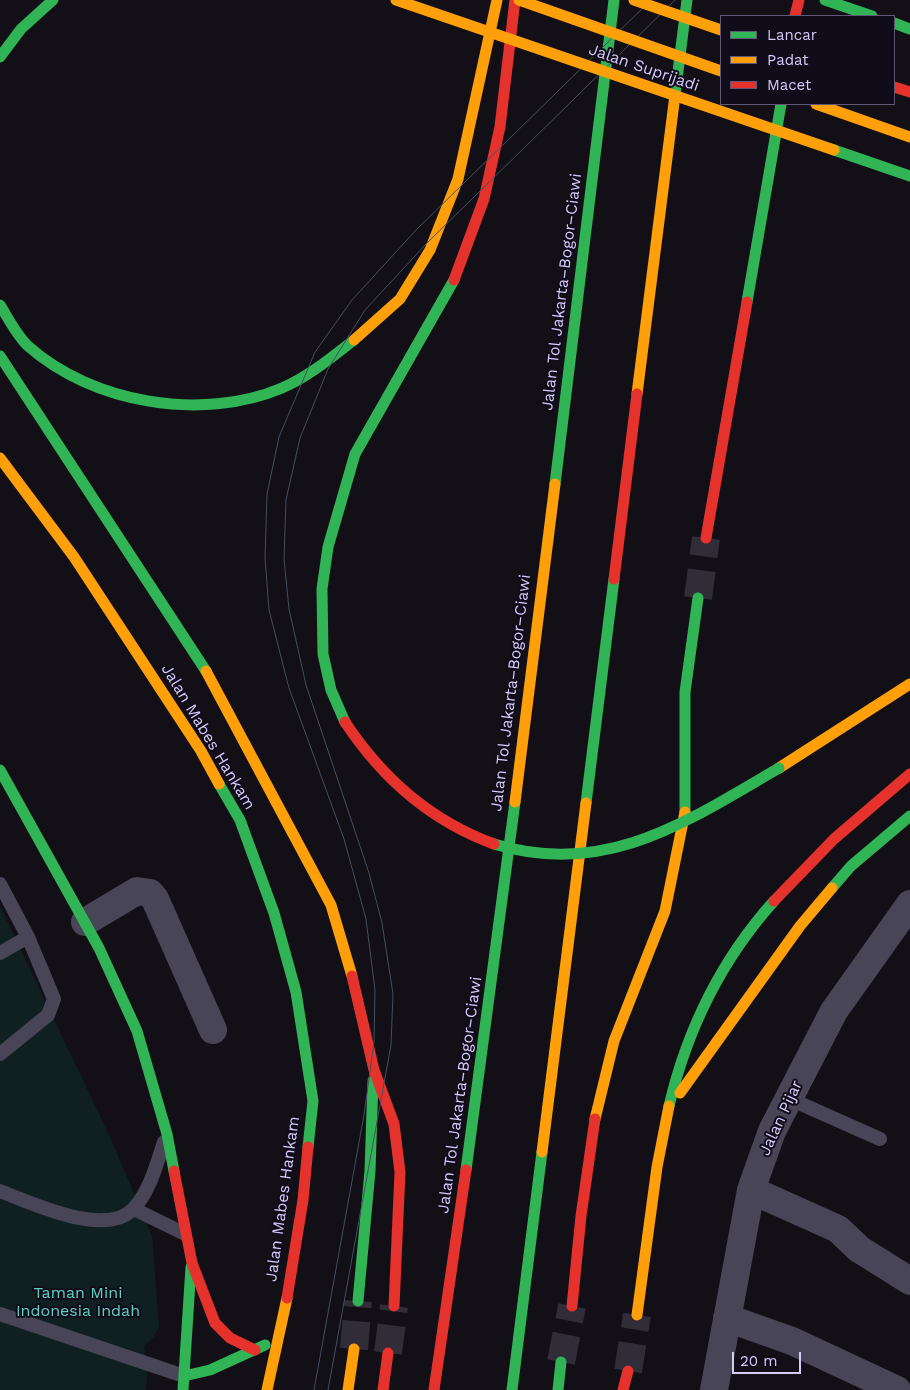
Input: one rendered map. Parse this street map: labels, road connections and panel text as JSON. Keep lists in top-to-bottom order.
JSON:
{
  "streets": {
    "main road": ["Jalan Suprijadi", "Jalan Tol Jakarta–Bogor–Ciawi", "Jalan Mabes Hankam"],
    "street": ["Jalan Pijar"]
  },
  "parks": ["Taman Mini Indonesia Indah"],
  "legend": ["Lancar", "Padat", "Macet"],
  "scale_bar": "20 m"
}
